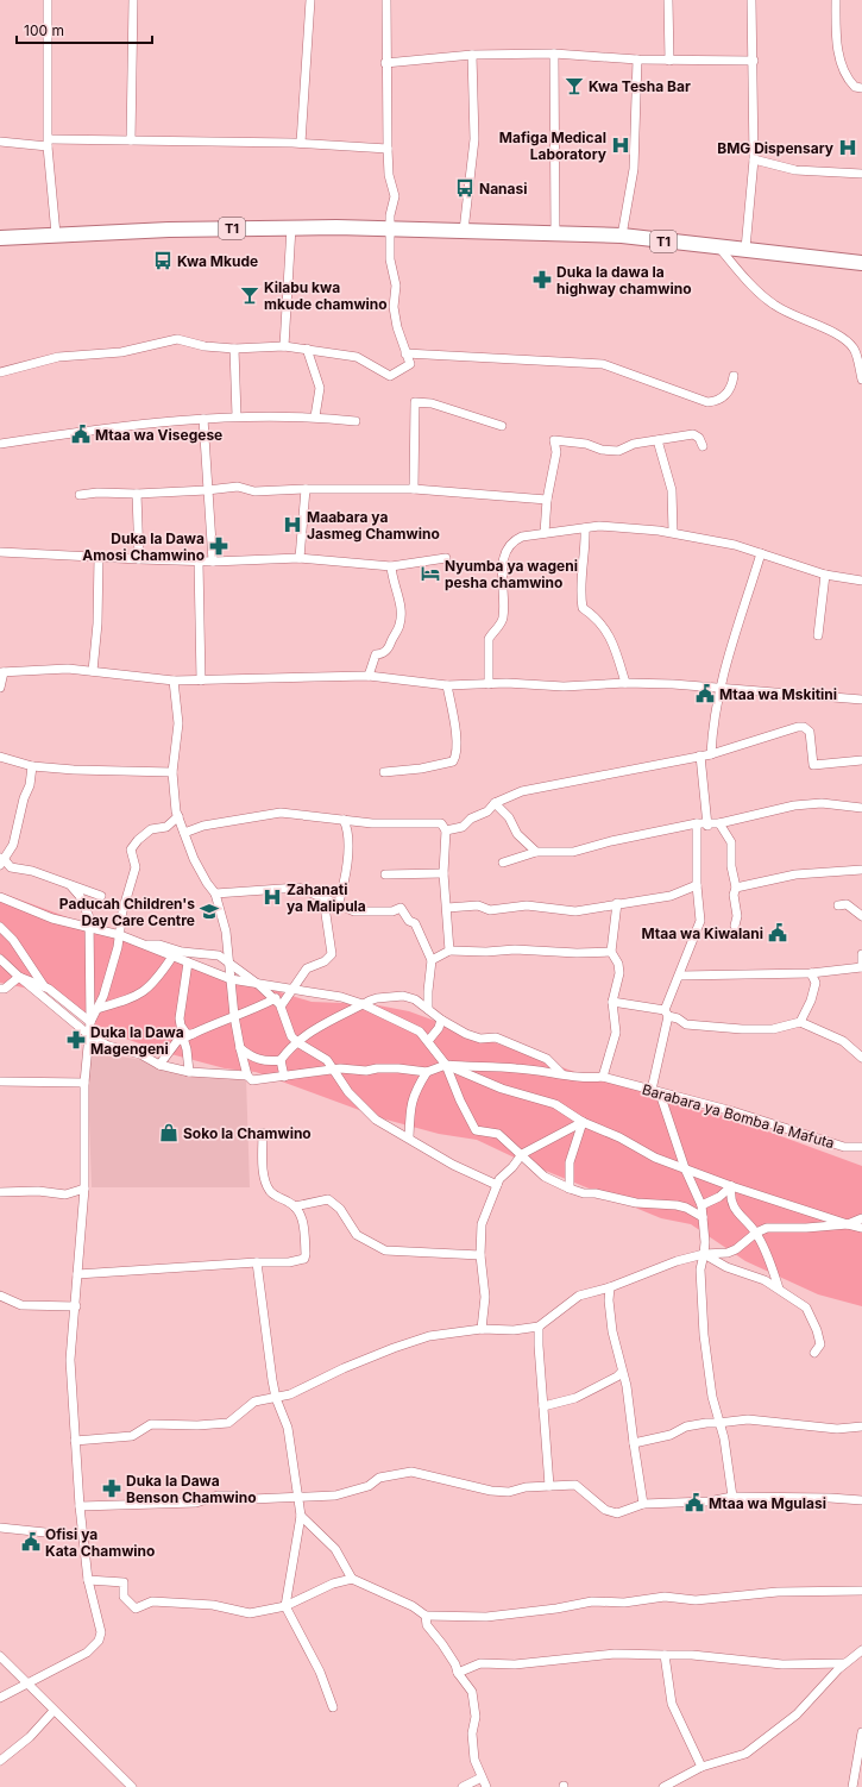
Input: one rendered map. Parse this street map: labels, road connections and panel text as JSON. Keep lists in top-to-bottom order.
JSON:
{
  "streets": {
    "highway": ["T1"],
    "street": ["Barabara ya Bomba la Mafuta"]
  },
  "places": {
    "bar": ["Kwa Tesha Bar", "Kilabu kwa mkude chamwino"],
    "hospital": [
      "Mafiga Medical Laboratory",
      "BMG Dispensary",
      "Maabara ya Jasmeg Chamwino",
      "Zahanati ya Malipula"
    ],
    "bus stop": ["Nanasi", "Kwa Mkude"],
    "pharmacy": [
      "Duka la dawa la highway chamwino",
      "Duka la Dawa Amosi Chamwino",
      "Duka la Dawa Magengeni",
      "Duka la Dawa Benson Chamwino"
    ],
    "public building": [
      "Mtaa wa Visegese",
      "Mtaa wa Mskitini",
      "Mtaa wa Kiwalani",
      "Mtaa wa Mgulasi",
      "Ofisi ya Kata Chamwino"
    ],
    "hotel": ["Nyumba ya wageni pesha chamwino"],
    "school or university": ["Paducah Children's Day Care Centre"],
    "shop": ["Soko la Chamwino"]
  },
  "scale_bar": "100 m"
}
